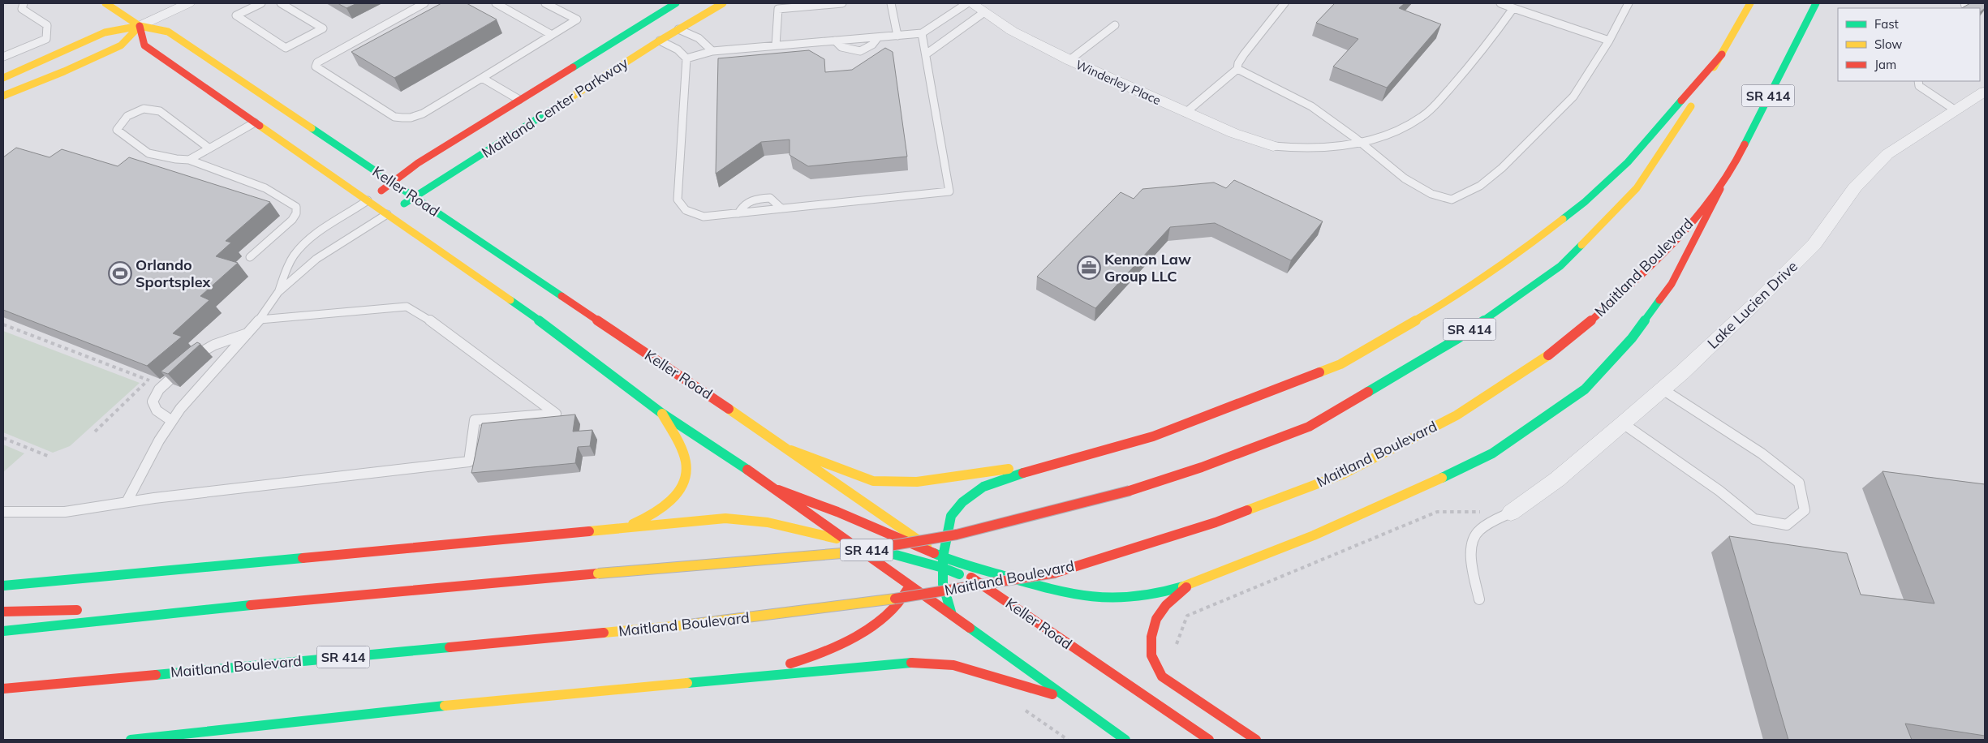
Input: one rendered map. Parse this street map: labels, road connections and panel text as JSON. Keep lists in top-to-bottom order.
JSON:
{
  "streets": {
    "main road": [
      "SR 414",
      "Maitland Center Parkway",
      "Keller Road",
      "Maitland Boulevard"
    ],
    "street": ["Winderley Place", "Lake Lucien Drive"]
  },
  "crossings": [
    ["Maitland Center Parkway", "Keller Road"]
  ],
  "places": {
    "office": ["Kennon Law Group LLC"],
    "sports": ["Orlando Sportsplex"]
  },
  "legend": ["Fast", "Slow", "Jam"]
}
